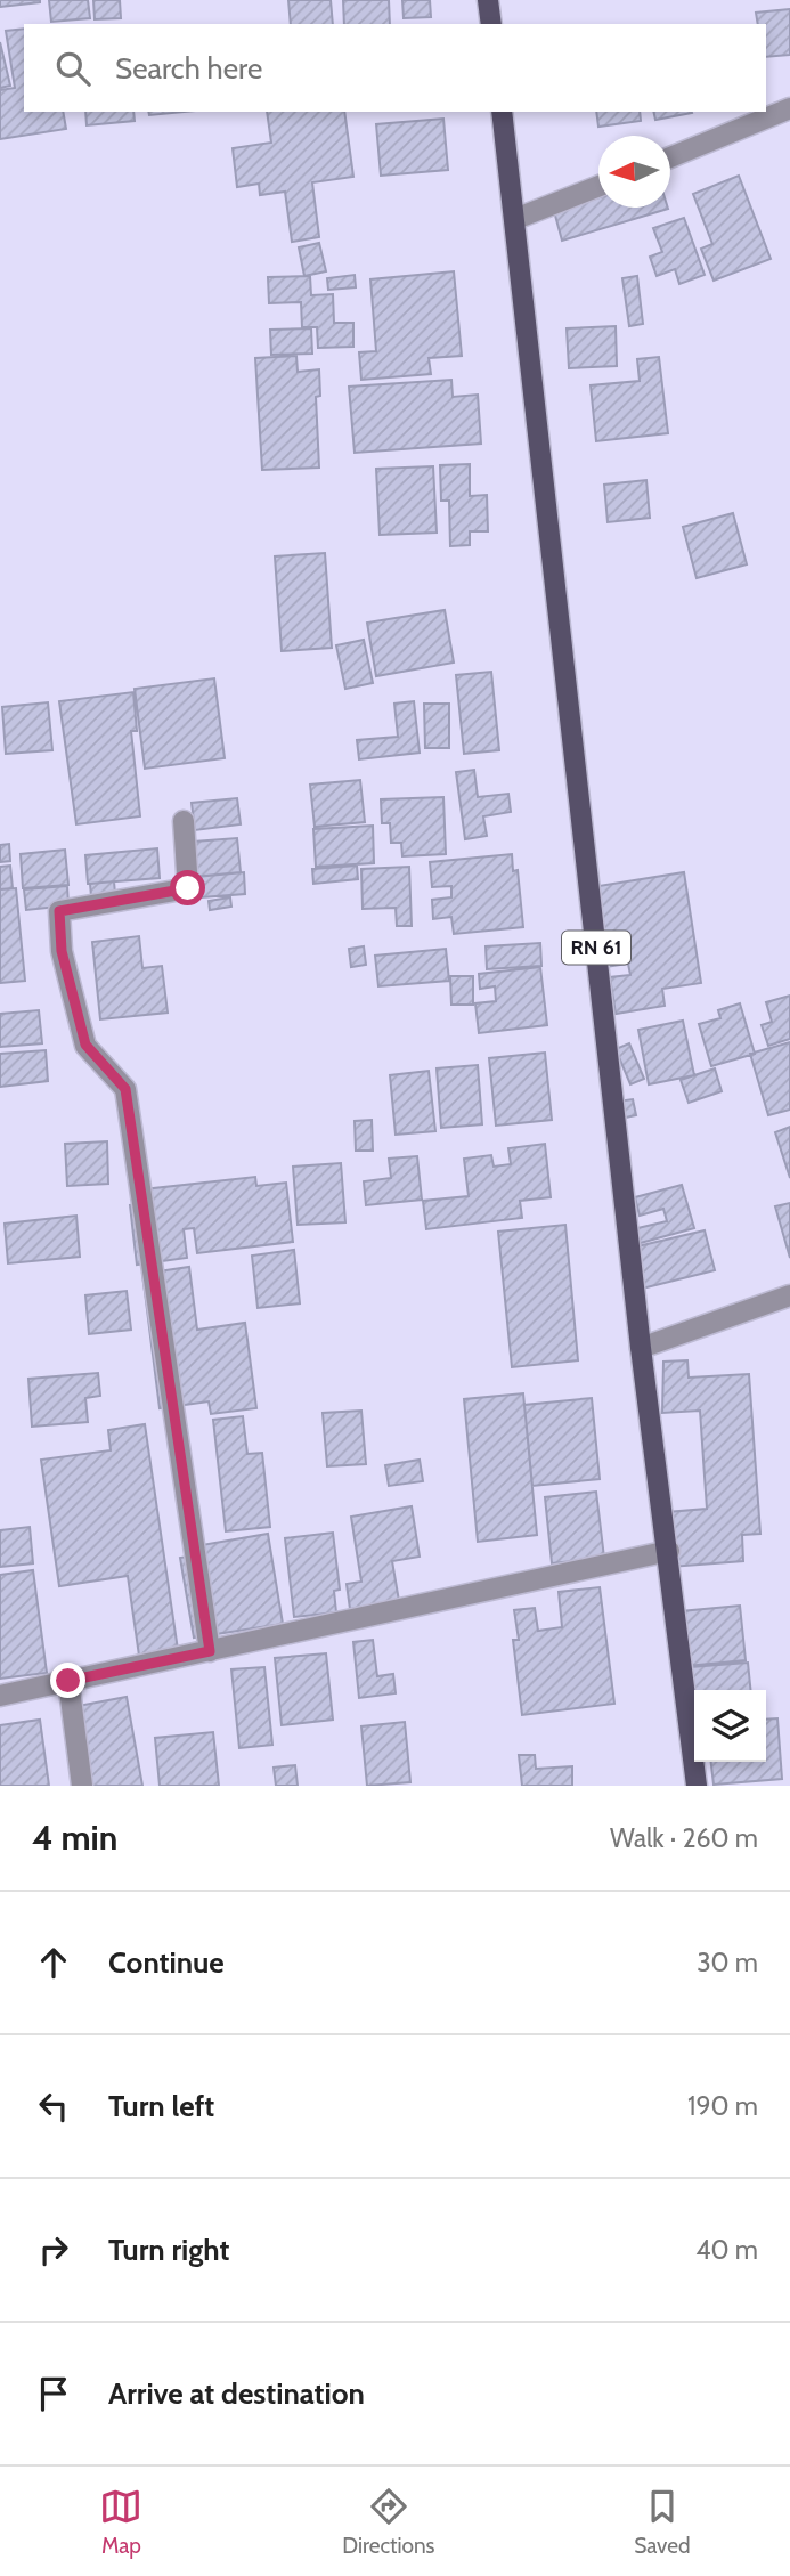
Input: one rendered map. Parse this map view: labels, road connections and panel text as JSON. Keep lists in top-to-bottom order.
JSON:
{
  "streets": {
    "main road": ["RN 61"]
  },
  "north": "left",
  "page": {
    "search": "Search here",
    "heading": ["4 min", "Walk · 260 m"],
    "list": [
      ["Continue", "30 m"],
      ["Turn left", "190 m"],
      ["Turn right", "40 m"],
      "Arrive at destination"
    ],
    "nav": ["Map", "Directions", "Saved"]
  }
}
